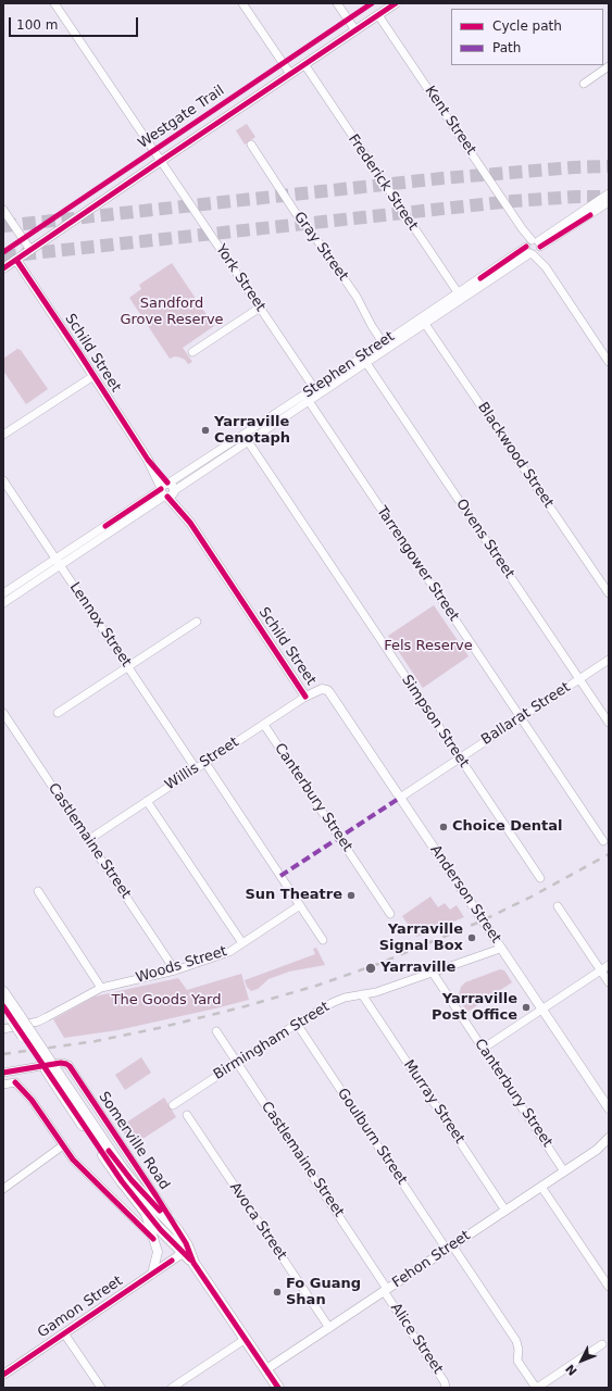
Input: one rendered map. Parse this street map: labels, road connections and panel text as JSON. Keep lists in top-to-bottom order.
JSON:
{
  "streets": {
    "main road": ["Somerville Road"],
    "street": [
      "Kent Street",
      "Frederick Street",
      "Gray Street",
      "York Street",
      "Schild Street",
      "Stephen Street",
      "Blackwood Street",
      "Ovens Street",
      "Tarrengower Street",
      "Lennox Street",
      "Ballarat Street",
      "Simpson Street",
      "Willis Street",
      "Canterbury Street",
      "Castlemaine Street",
      "Anderson Street",
      "Woods Street",
      "Birmingham Street",
      "Murray Street",
      "Goulburn Street",
      "Avoca Street",
      "Fehon Street",
      "Gamon Street",
      "Alice Street"
    ],
    "cycle path": ["Westgate Trail"]
  },
  "crossings": [
    ["Kent Street", "Stephen Street"],
    ["Frederick Street", "Stephen Street"],
    ["Gray Street", "Stephen Street"],
    ["York Street", "Stephen Street"],
    ["Schild Street", "Stephen Street"],
    ["Schild Street", "Willis Street"],
    ["Stephen Street", "Blackwood Street"],
    ["Stephen Street", "Ovens Street"],
    ["Stephen Street", "Tarrengower Street"],
    ["Stephen Street", "Lennox Street"],
    ["Stephen Street", "Simpson Street"],
    ["Ovens Street", "Ballarat Street"],
    ["Tarrengower Street", "Ballarat Street"],
    ["Lennox Street", "Willis Street"],
    ["Ballarat Street", "Simpson Street"],
    ["Ballarat Street", "Anderson Street"],
    ["Willis Street", "Canterbury Street"],
    ["Willis Street", "Castlemaine Street"],
    ["Willis Street", "Anderson Street"],
    ["Canterbury Street", "Birmingham Street"],
    ["Canterbury Street", "Fehon Street"],
    ["Castlemaine Street", "Woods Street"],
    ["Castlemaine Street", "Birmingham Street"],
    ["Castlemaine Street", "Fehon Street"],
    ["Castlemaine Street", "Alice Street"],
    ["Anderson Street", "Birmingham Street"],
    ["Woods Street", "Somerville Road"],
    ["Birmingham Street", "Murray Street"],
    ["Birmingham Street", "Goulburn Street"],
    ["Murray Street", "Fehon Street"],
    ["Goulburn Street", "Fehon Street"],
    ["Somerville Road", "Fehon Street"],
    ["Somerville Road", "Gamon Street"],
    ["Avoca Street", "Fehon Street"],
    ["Fehon Street", "Alice Street"]
  ],
  "parks": ["Sandford Grove Reserve", "Fels Reserve", "The Goods Yard"],
  "places": [
    "Yarraville Cenotaph",
    "Choice Dental",
    "Sun Theatre",
    "Yarraville Signal Box",
    "Yarraville",
    "Yarraville Post Office",
    "Fo Guang Shan"
  ],
  "legend": ["Cycle path", "Path"],
  "scale_bar": "100 m",
  "north": "bottom left"
}
